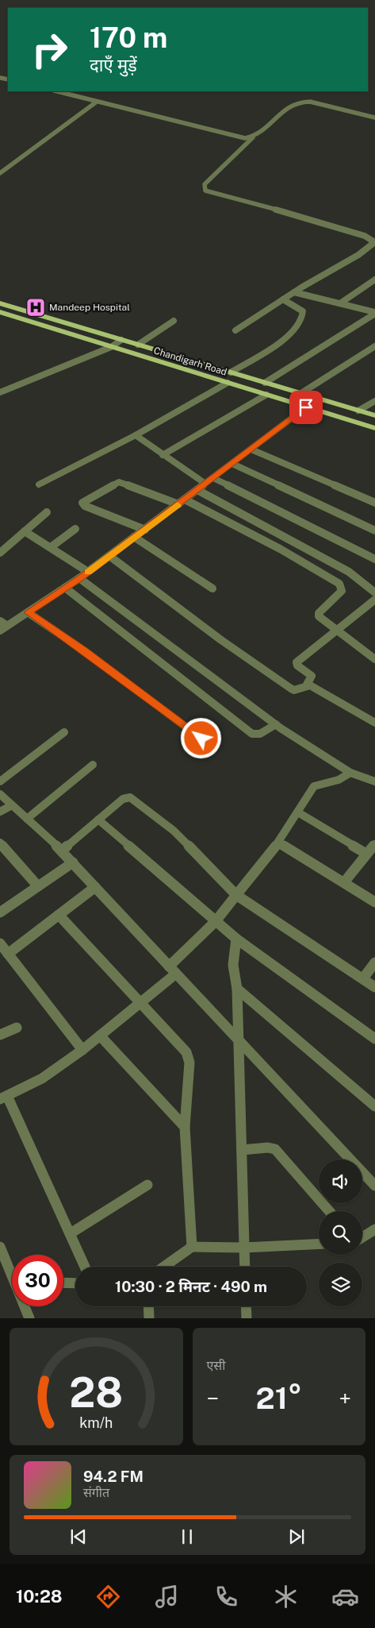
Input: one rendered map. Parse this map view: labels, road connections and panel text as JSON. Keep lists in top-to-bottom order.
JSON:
{
  "streets": {
    "main road": ["Chandigarh Road"]
  },
  "places": {
    "hospital": ["Mandeep Hospital"]
  },
  "page": {
    "turn": ["170 m", "दाएँ मुड़ें"],
    "limit": "30",
    "trip": "10:30 · 2 मिनट · 490 m",
    "tile": "एसी",
    "heat": ["−", "21°", "+"],
    "song": ["94.2 FM", "संगीत"],
    "tabs": "10:28",
    "gauge": ["28", "km/h"]
  }
}
